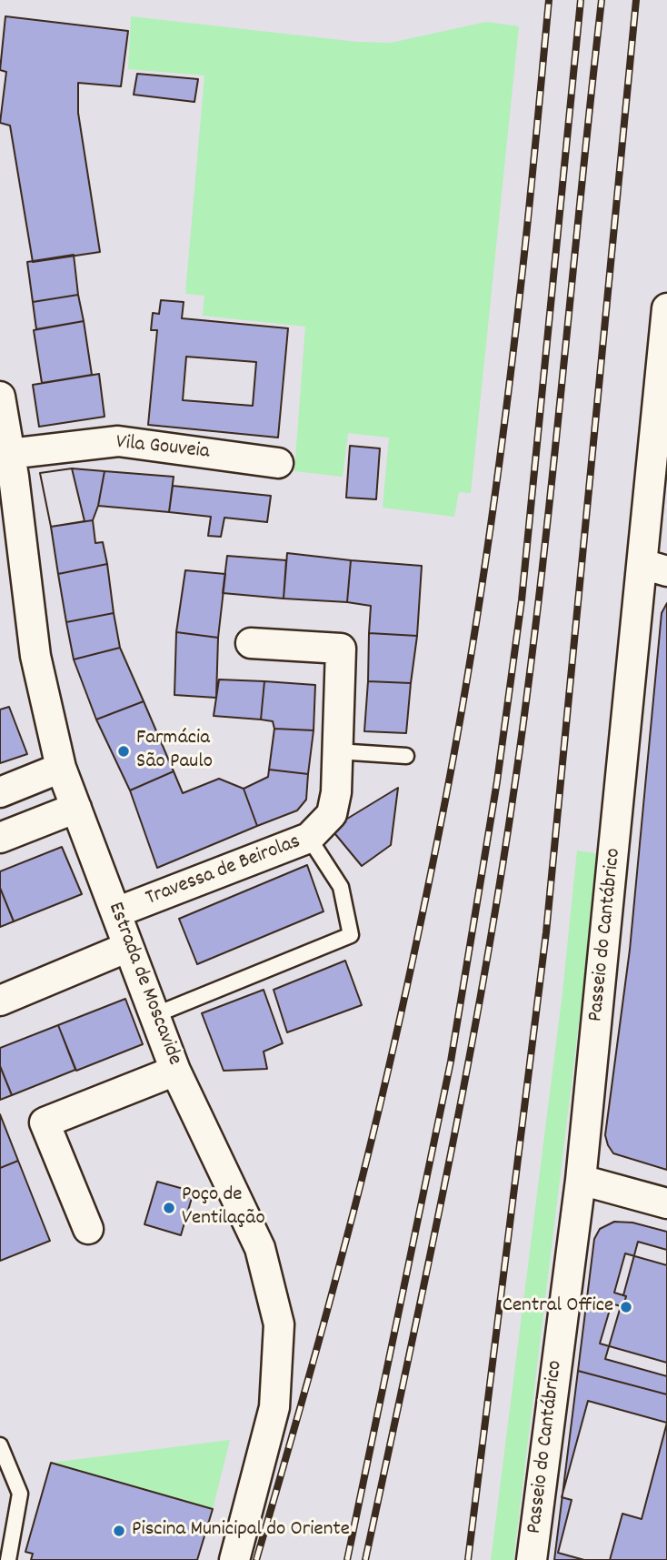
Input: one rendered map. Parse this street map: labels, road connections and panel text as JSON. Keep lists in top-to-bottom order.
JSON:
{
  "streets": {
    "street": [
      "Vila Gouveia",
      "Travessa de Beirolas",
      "Passeio do Cantábrico",
      "Estrada de Moscavide"
    ]
  },
  "crossings": [
    ["Vila Gouveia", "Estrada de Moscavide"],
    ["Travessa de Beirolas", "Estrada de Moscavide"]
  ],
  "places": [
    "Farmácia São Paulo",
    "Poço de Ventilação",
    "Central Office",
    "Piscina Municipal do Oriente"
  ]
}
